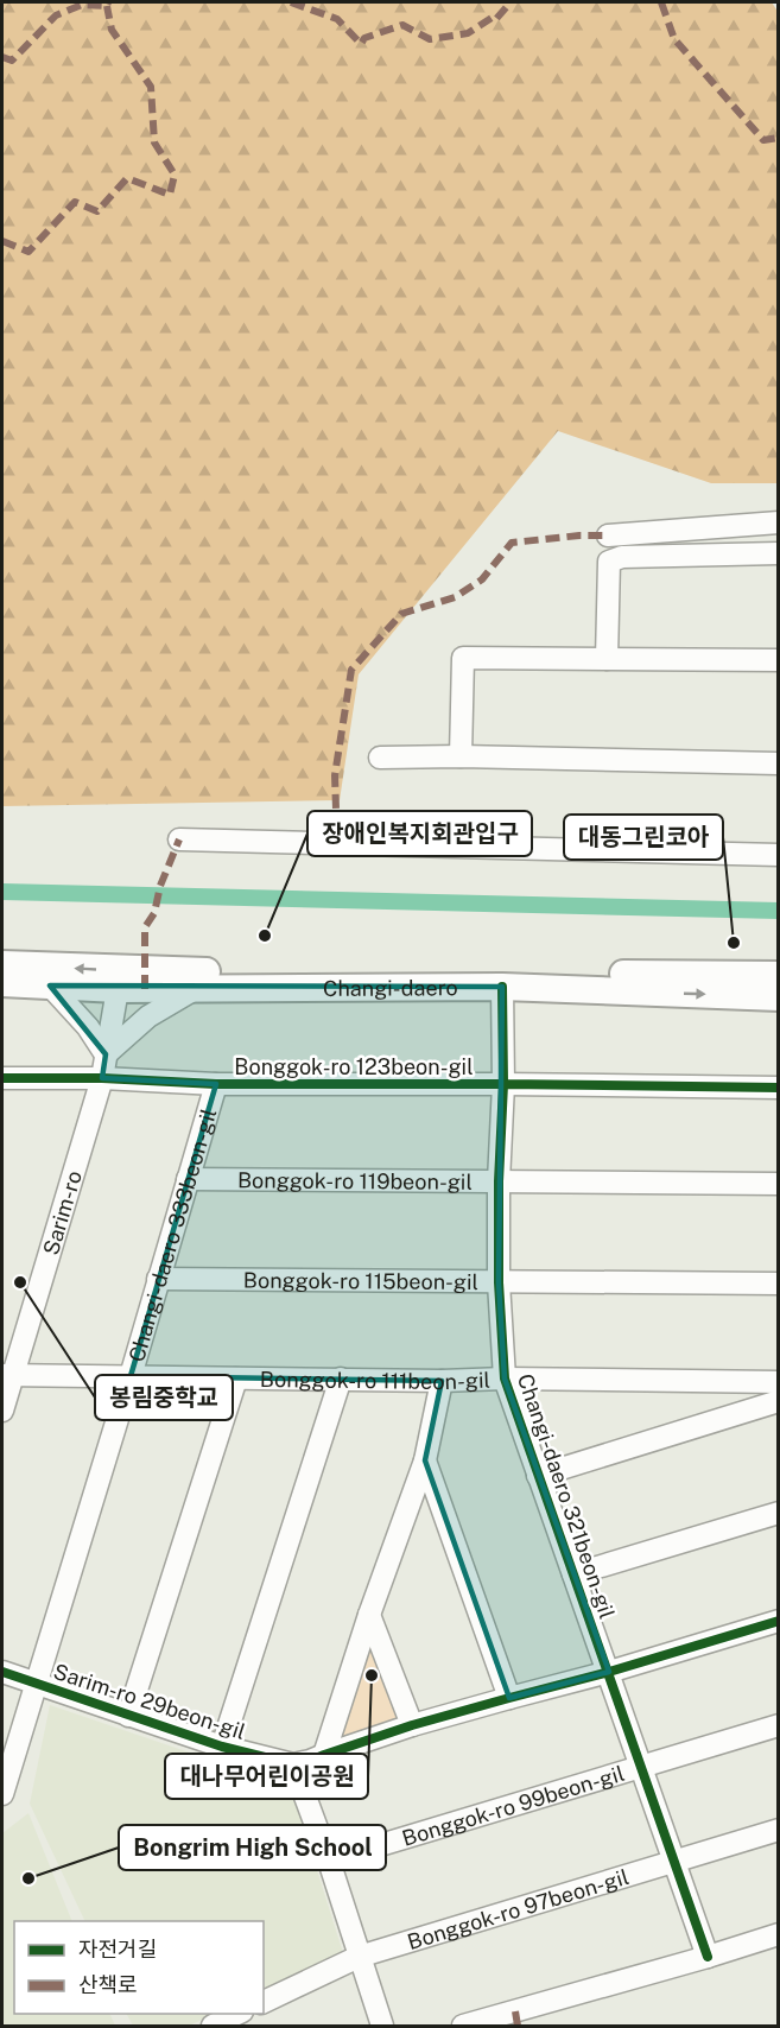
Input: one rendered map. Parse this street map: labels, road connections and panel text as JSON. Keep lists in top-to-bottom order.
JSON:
{
  "streets": {
    "main road": ["Changi-daero"],
    "street": [
      "Bonggok-ro 123beon-gil",
      "Bonggok-ro 119beon-gil",
      "Sarim-ro",
      "Changi-daero 333beon-gil",
      "Bonggok-ro 115beon-gil",
      "Bonggok-ro 111beon-gil",
      "Changi-daero 321beon-gil",
      "Sarim-ro 29beon-gil",
      "Bonggok-ro 99beon-gil",
      "Bonggok-ro 97beon-gil"
    ]
  },
  "crossings": [
    ["Changi-daero", "Sarim-ro"],
    ["Changi-daero", "Changi-daero 321beon-gil"],
    ["Bonggok-ro 123beon-gil", "Sarim-ro"],
    ["Bonggok-ro 123beon-gil", "Changi-daero 333beon-gil"],
    ["Bonggok-ro 123beon-gil", "Changi-daero 321beon-gil"],
    ["Bonggok-ro 119beon-gil", "Changi-daero 333beon-gil"],
    ["Bonggok-ro 119beon-gil", "Changi-daero 321beon-gil"],
    ["Sarim-ro", "Bonggok-ro 111beon-gil"],
    ["Changi-daero 333beon-gil", "Bonggok-ro 115beon-gil"],
    ["Changi-daero 333beon-gil", "Bonggok-ro 111beon-gil"],
    ["Changi-daero 333beon-gil", "Sarim-ro 29beon-gil"],
    ["Bonggok-ro 115beon-gil", "Changi-daero 321beon-gil"],
    ["Bonggok-ro 111beon-gil", "Changi-daero 321beon-gil"],
    ["Bonggok-ro 111beon-gil", "Sarim-ro 29beon-gil"],
    ["Changi-daero 321beon-gil", "Bonggok-ro 99beon-gil"],
    ["Changi-daero 321beon-gil", "Bonggok-ro 97beon-gil"]
  ],
  "places": [
    "장애인복지회관입구",
    "대동그린코아",
    "봉림중학교",
    "대나무어린이공원",
    "Bongrim High School"
  ],
  "legend": ["자전거길", "산책로"]
}
